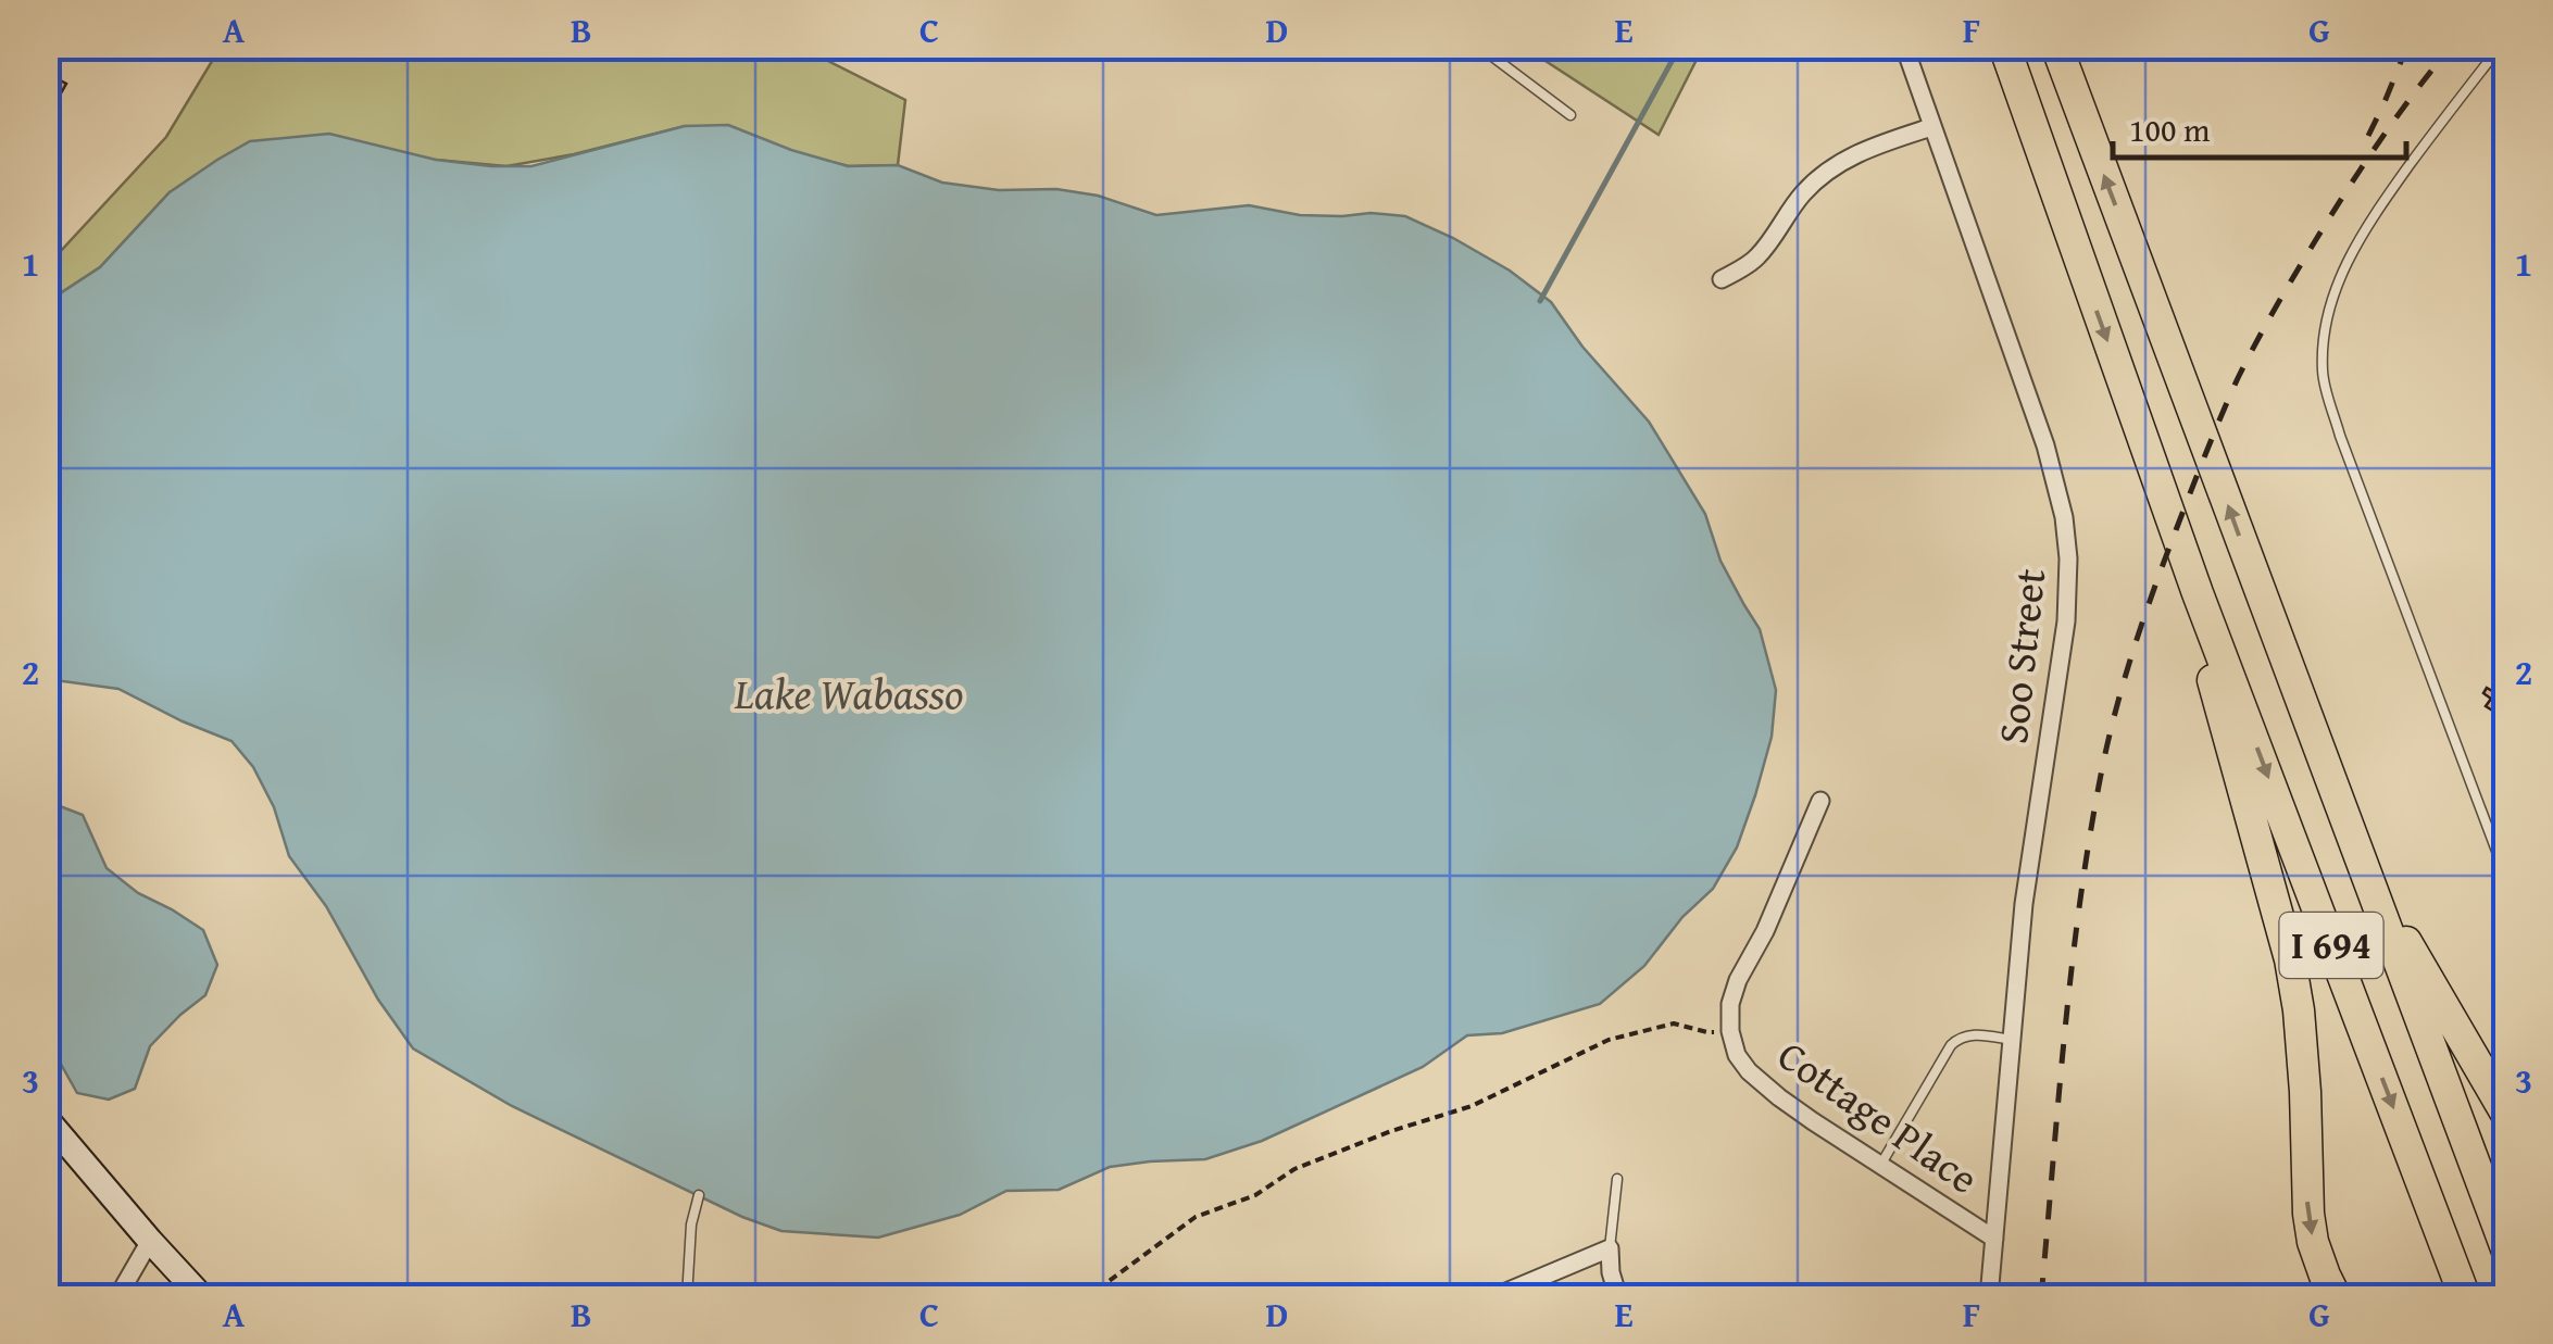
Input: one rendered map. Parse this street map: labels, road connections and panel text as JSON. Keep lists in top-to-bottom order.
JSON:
{
  "streets": {
    "highway": ["I 694"],
    "street": ["Soo Street", "Cottage Place"]
  },
  "crossings": [
    ["Soo Street", "Cottage Place"]
  ],
  "water": ["Lake Wabasso"],
  "scale_bar": "100 m",
  "grid": {
    "columns": [
      "A",
      "B",
      "C",
      "D",
      "E",
      "F",
      "G"
    ],
    "rows": ["1", "2", "3"]
  }
}
